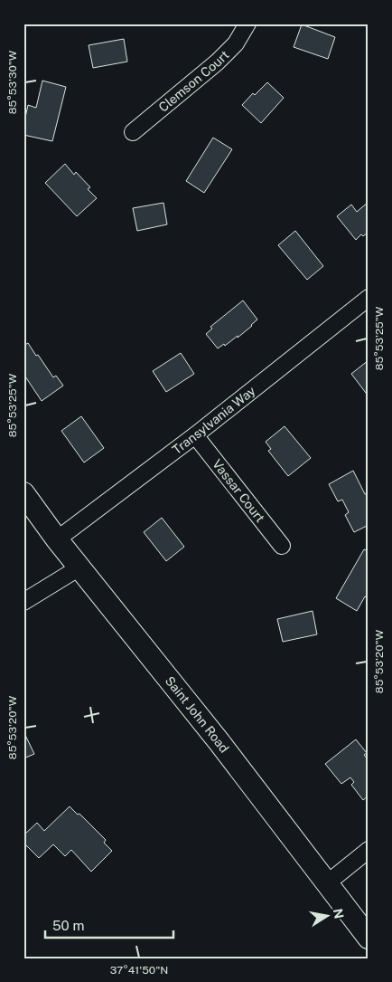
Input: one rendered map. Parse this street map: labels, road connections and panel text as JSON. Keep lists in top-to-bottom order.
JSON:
{
  "streets": {
    "street": [
      "Clemson Court",
      "Transylvania Way",
      "Vassar Court",
      "Saint John Road"
    ]
  },
  "crossings": [
    ["Transylvania Way", "Vassar Court"],
    ["Transylvania Way", "Saint John Road"]
  ],
  "scale_bar": "50 m",
  "north": "right",
  "coordinates": [
    "85°53'30\"W",
    "85°53'25\"W",
    "85°53'20\"W",
    "37°41'50\"N"
  ]
}
